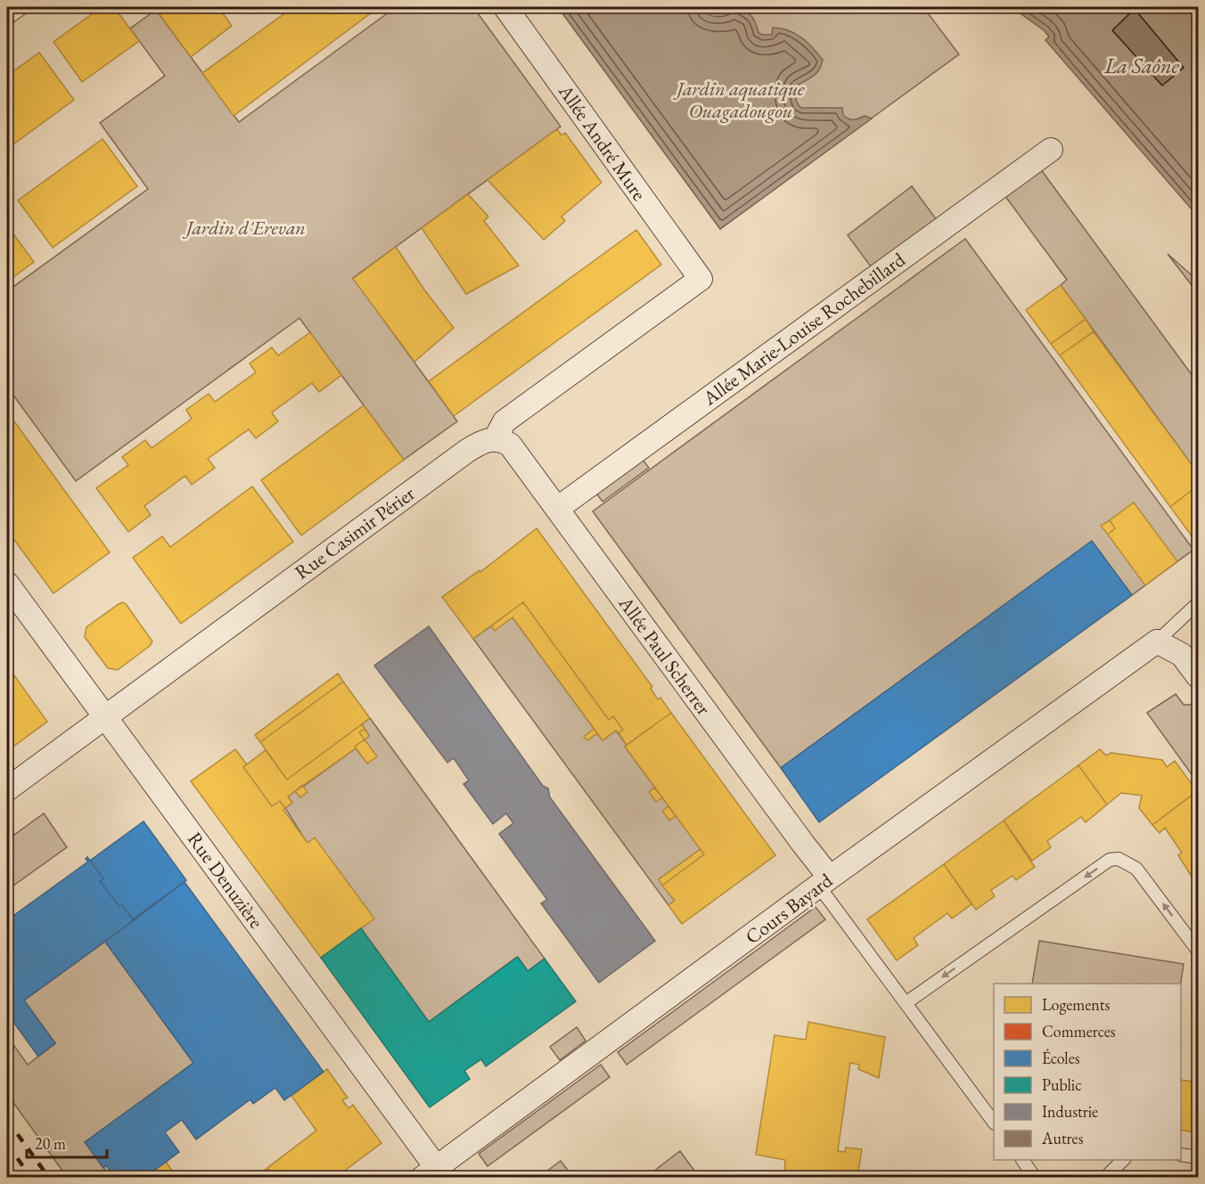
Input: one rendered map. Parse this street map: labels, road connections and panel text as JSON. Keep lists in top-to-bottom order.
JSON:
{
  "streets": {
    "street": [
      "Allée André Mure",
      "Allée Marie-Louise Rochebillard",
      "Rue Casimir Périer",
      "Allée Paul Scherrer",
      "Rue Denuzière",
      "Cours Bayard"
    ]
  },
  "crossings": [
    ["Allée André Mure", "Rue Casimir Périer"],
    ["Allée André Mure", "Allée Paul Scherrer"],
    ["Allée Marie-Louise Rochebillard", "Allée Paul Scherrer"],
    ["Rue Casimir Périer", "Allée Paul Scherrer"],
    ["Rue Casimir Périer", "Rue Denuzière"],
    ["Allée Paul Scherrer", "Cours Bayard"],
    ["Rue Denuzière", "Cours Bayard"]
  ],
  "water": ["La Saône"],
  "parks": ["Jardin aquatique Ouagadougou", "Jardin d'Erevan"],
  "legend": [
    "Logements",
    "Commerces",
    "Écoles",
    "Public",
    "Industrie",
    "Autres"
  ],
  "scale_bar": "20 m"
}
